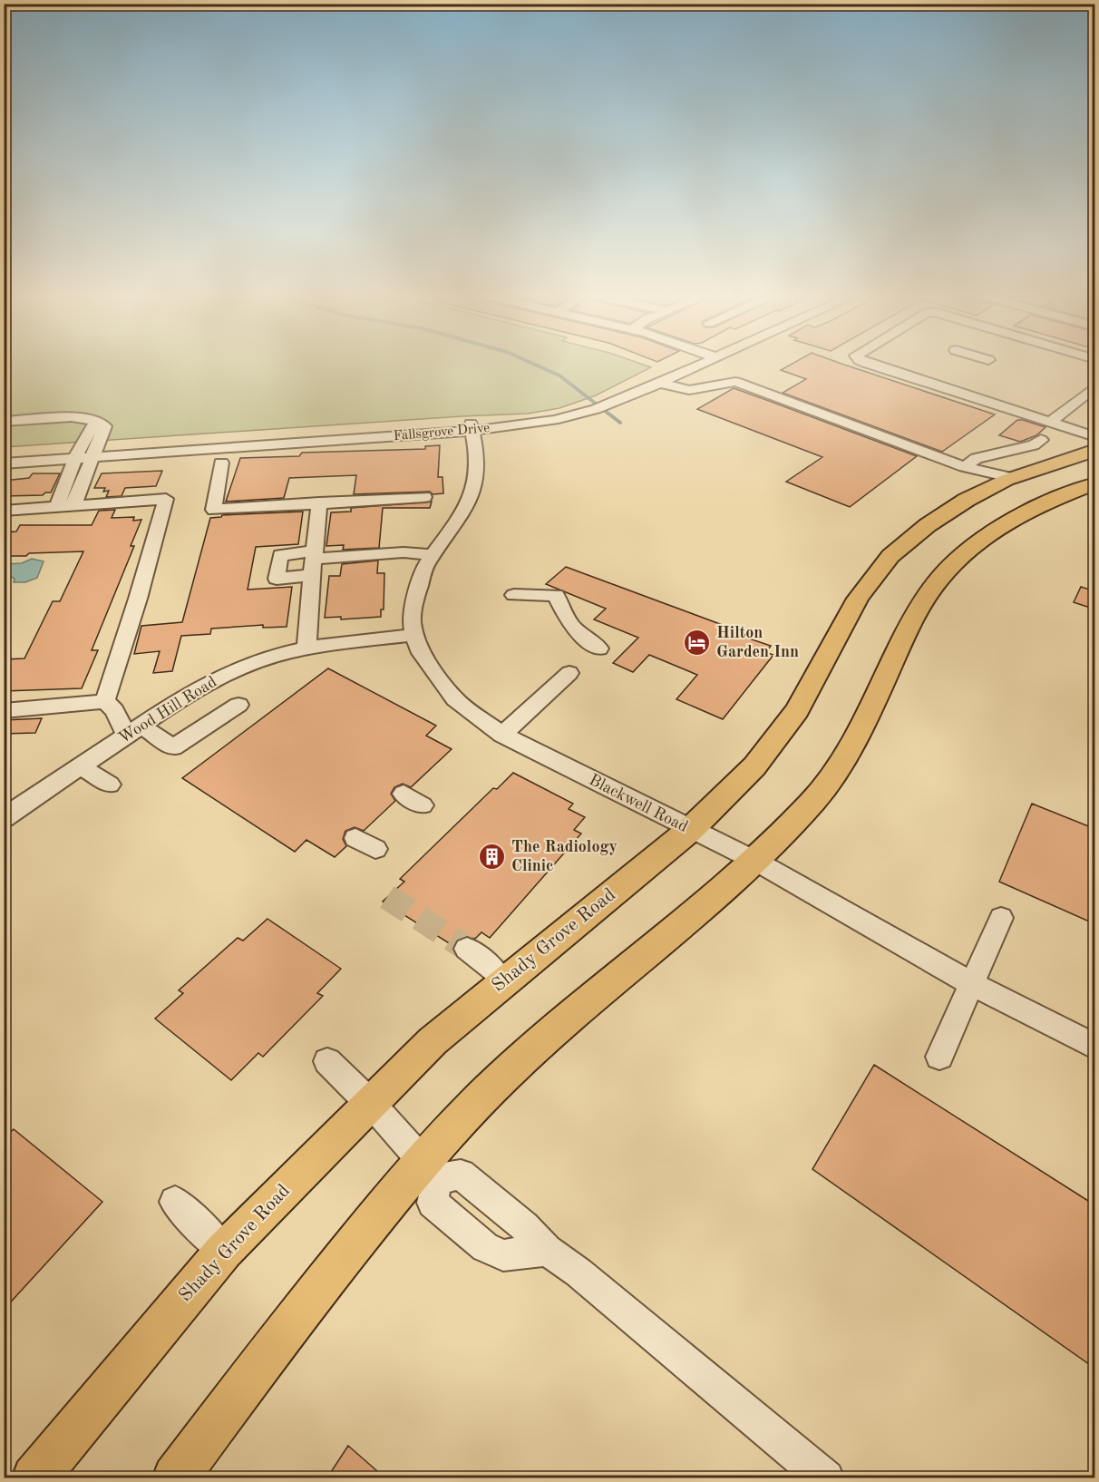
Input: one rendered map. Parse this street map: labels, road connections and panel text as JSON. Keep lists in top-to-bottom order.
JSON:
{
  "streets": {
    "main road": ["Shady Grove Road"],
    "street": ["Fallsgrove Drive", "Wood Hill Road", "Blackwell Road"]
  },
  "crossings": [
    ["Fallsgrove Drive", "Blackwell Road"],
    ["Wood Hill Road", "Blackwell Road"],
    ["Blackwell Road", "Shady Grove Road"]
  ],
  "places": {
    "hotel": ["Hilton Garden Inn"],
    "building": ["The Radiology Clinic"]
  }
}
